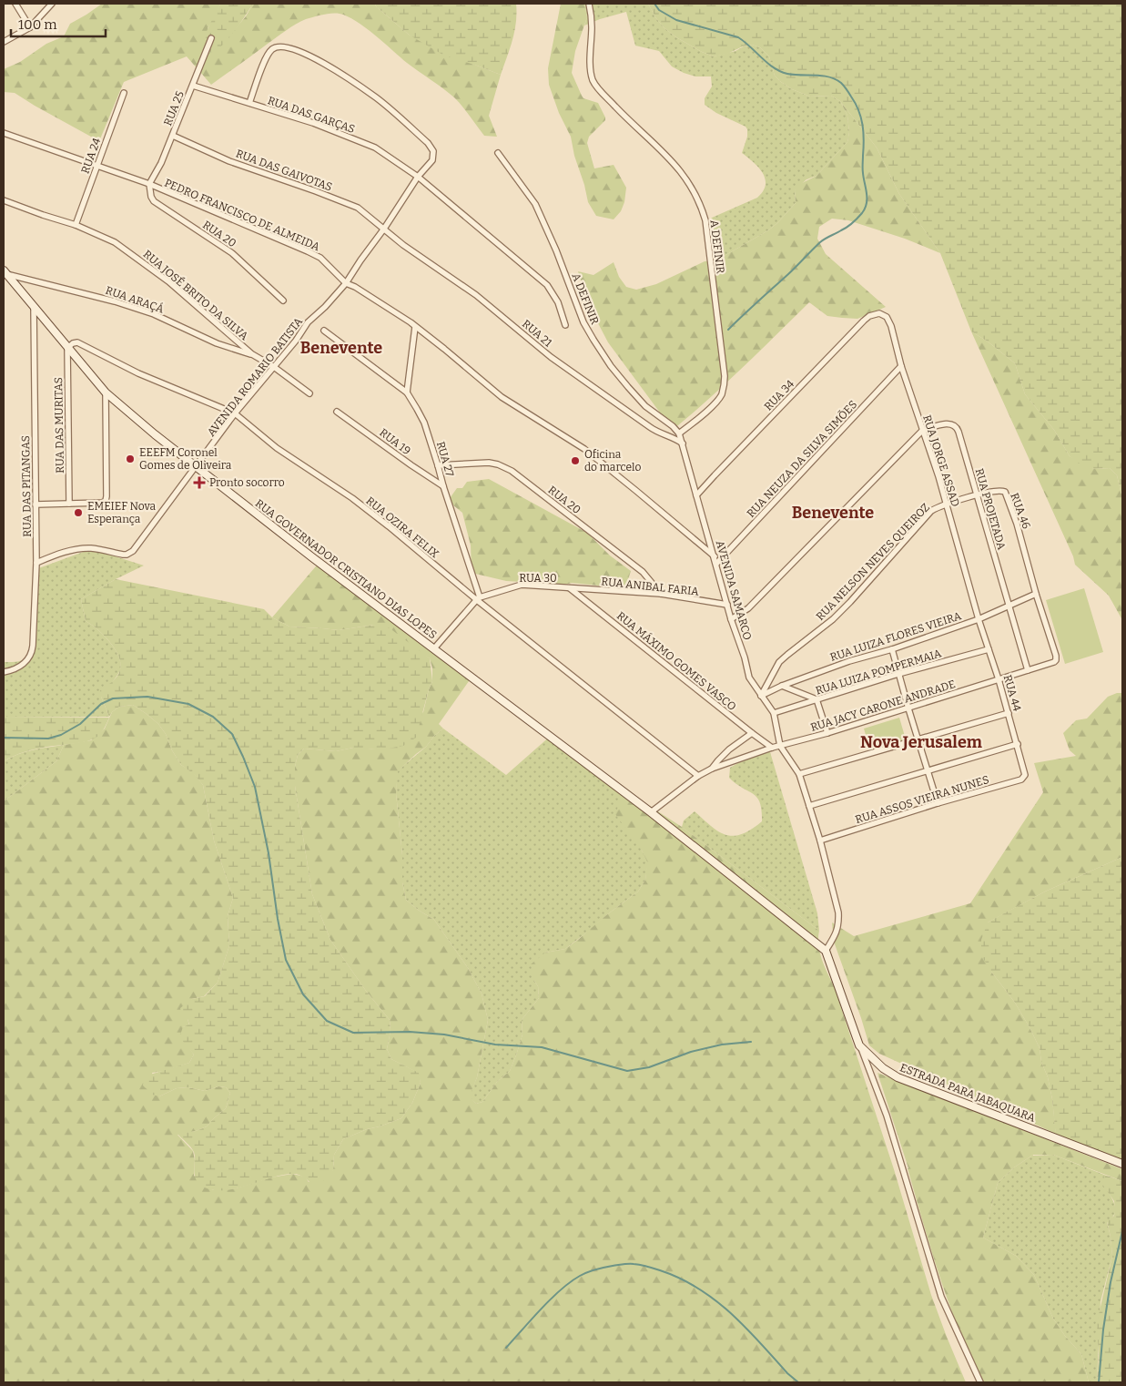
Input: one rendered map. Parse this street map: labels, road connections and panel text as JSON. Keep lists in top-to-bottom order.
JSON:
{
  "streets": {
    "street": [
      "RUA 25",
      "RUA DAS GARÇAS",
      "RUA 24",
      "RUA DAS GAIVOTAS",
      "PEDRO FRANCISCO DE ALMEIDA",
      "RUA 20",
      "A DEFINIR",
      "RUA JOSÉ BRITO DA SILVA",
      "RUA ARAÇÁ",
      "RUA 21",
      "AVENIDA ROMARIO BATISTA",
      "RUA 34",
      "RUA DAS MURITAS",
      "RUA 19",
      "RUA 27",
      "RUA NEUZA DA SILVA SIMÕES",
      "RUA JORGE ASSAD",
      "RUA DAS PITANGAS",
      "RUA PROJETADA",
      "RUA 46",
      "RUA OZIRA FELIX",
      "RUA NELSON NEVES QUEIROZ",
      "RUA GOVERNADOR CRISTIANO DIAS LOPES",
      "RUA 30",
      "RUA ANIBAL FARIA",
      "AVENIDA SAMARCO",
      "RUA LUIZA FLORES VIEIRA",
      "RUA MÁXIMO GOMES VASCO",
      "RUA LUIZA POMPERMAIA",
      "RUA 44",
      "RUA JACY CARONE ANDRADE",
      "RUA ASSOS VIEIRA NUNES",
      "ESTRADA PARA JABAQUARA"
    ]
  },
  "crossings": [
    ["RUA 25", "RUA DAS GARÇAS"],
    ["RUA 25", "RUA DAS GAIVOTAS"],
    ["RUA 25", "PEDRO FRANCISCO DE ALMEIDA"],
    ["RUA 25", "RUA 20"],
    ["RUA DAS GARÇAS", "AVENIDA ROMARIO BATISTA"],
    ["RUA 24", "PEDRO FRANCISCO DE ALMEIDA"],
    ["RUA 24", "RUA JOSÉ BRITO DA SILVA"],
    ["RUA DAS GAIVOTAS", "RUA 21"],
    ["RUA DAS GAIVOTAS", "AVENIDA ROMARIO BATISTA"],
    ["PEDRO FRANCISCO DE ALMEIDA", "RUA 20"],
    ["PEDRO FRANCISCO DE ALMEIDA", "AVENIDA ROMARIO BATISTA"],
    ["PEDRO FRANCISCO DE ALMEIDA", "AVENIDA SAMARCO"],
    ["RUA 20", "RUA 27"],
    ["RUA 20", "RUA ANIBAL FARIA"],
    ["A DEFINIR", "AVENIDA SAMARCO"],
    ["RUA JOSÉ BRITO DA SILVA", "RUA ARAÇÁ"],
    ["RUA JOSÉ BRITO DA SILVA", "AVENIDA ROMARIO BATISTA"],
    ["RUA ARAÇÁ", "RUA GOVERNADOR CRISTIANO DIAS LOPES"],
    ["RUA 21", "AVENIDA ROMARIO BATISTA"],
    ["RUA 21", "AVENIDA SAMARCO"],
    ["AVENIDA ROMARIO BATISTA", "RUA DAS PITANGAS"],
    ["AVENIDA ROMARIO BATISTA", "RUA OZIRA FELIX"],
    ["AVENIDA ROMARIO BATISTA", "RUA GOVERNADOR CRISTIANO DIAS LOPES"],
    ["RUA 34", "RUA JORGE ASSAD"],
    ["RUA 34", "AVENIDA SAMARCO"],
    ["RUA DAS MURITAS", "RUA OZIRA FELIX"],
    ["RUA DAS MURITAS", "RUA GOVERNADOR CRISTIANO DIAS LOPES"],
    ["RUA 19", "RUA 27"],
    ["RUA 27", "RUA OZIRA FELIX"],
    ["RUA 27", "RUA 30"],
    ["RUA NEUZA DA SILVA SIMÕES", "RUA JORGE ASSAD"],
    ["RUA NEUZA DA SILVA SIMÕES", "AVENIDA SAMARCO"],
    ["RUA JORGE ASSAD", "RUA PROJETADA"],
    ["RUA JORGE ASSAD", "RUA 46"],
    ["RUA JORGE ASSAD", "RUA NELSON NEVES QUEIROZ"],
    ["RUA JORGE ASSAD", "RUA LUIZA FLORES VIEIRA"],
    ["RUA JORGE ASSAD", "RUA 44"],
    ["RUA DAS PITANGAS", "RUA GOVERNADOR CRISTIANO DIAS LOPES"],
    ["RUA PROJETADA", "RUA 46"],
    ["RUA PROJETADA", "RUA LUIZA FLORES VIEIRA"],
    ["RUA PROJETADA", "RUA JACY CARONE ANDRADE"],
    ["RUA 46", "RUA NELSON NEVES QUEIROZ"],
    ["RUA 46", "RUA LUIZA FLORES VIEIRA"],
    ["RUA 46", "RUA JACY CARONE ANDRADE"],
    ["RUA OZIRA FELIX", "RUA GOVERNADOR CRISTIANO DIAS LOPES"],
    ["RUA OZIRA FELIX", "RUA 30"],
    ["RUA NELSON NEVES QUEIROZ", "AVENIDA SAMARCO"],
    ["RUA NELSON NEVES QUEIROZ", "RUA LUIZA FLORES VIEIRA"],
    ["RUA 30", "RUA ANIBAL FARIA"],
    ["RUA 30", "RUA MÁXIMO GOMES VASCO"],
    ["RUA ANIBAL FARIA", "AVENIDA SAMARCO"],
    ["RUA ANIBAL FARIA", "RUA MÁXIMO GOMES VASCO"],
    ["AVENIDA SAMARCO", "RUA LUIZA FLORES VIEIRA"],
    ["AVENIDA SAMARCO", "RUA LUIZA POMPERMAIA"],
    ["AVENIDA SAMARCO", "RUA JACY CARONE ANDRADE"],
    ["RUA LUIZA FLORES VIEIRA", "RUA 44"],
    ["RUA LUIZA FLORES VIEIRA", "RUA JACY CARONE ANDRADE"],
    ["RUA MÁXIMO GOMES VASCO", "RUA JACY CARONE ANDRADE"],
    ["RUA LUIZA POMPERMAIA", "RUA 44"],
    ["RUA 44", "RUA JACY CARONE ANDRADE"],
    ["RUA 44", "RUA ASSOS VIEIRA NUNES"]
  ],
  "districts": ["Benevente", "Benevente", "Nova Jerusalem"],
  "places": {
    "other": ["EEEFM Coronel Gomes de Oliveira", "Oficina do marcelo", "EMEIEF Nova Esperança"],
    "health": ["Pronto socorro"]
  },
  "scale_bar": "100 m"
}
